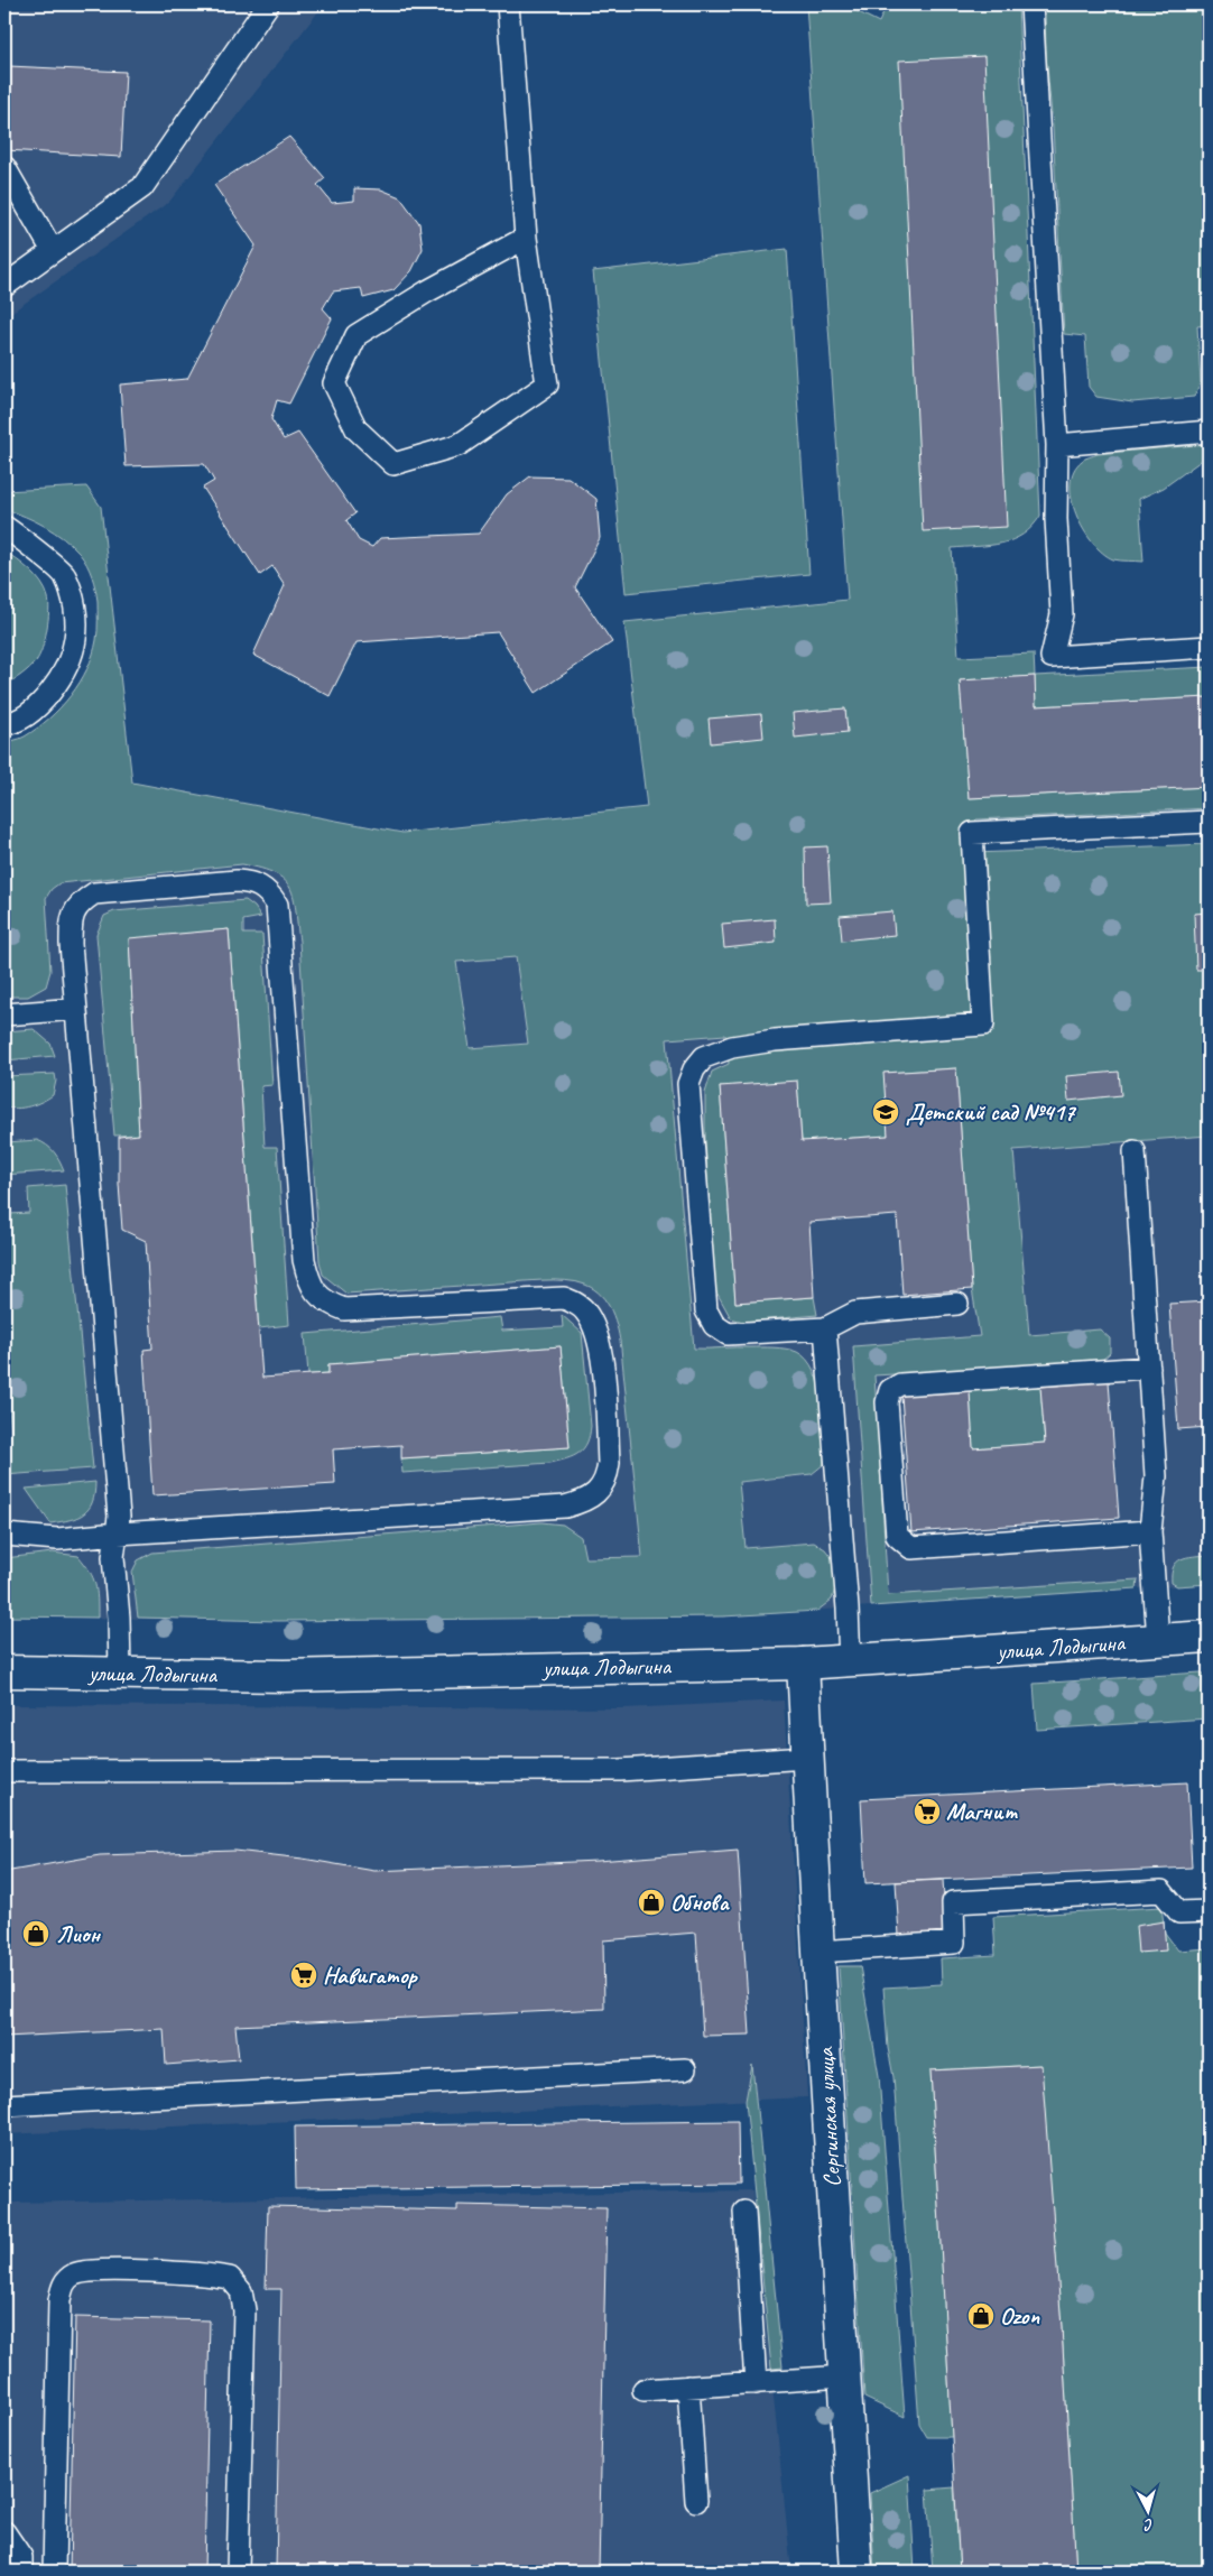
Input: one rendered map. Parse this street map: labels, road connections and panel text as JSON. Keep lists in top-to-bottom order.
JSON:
{
  "streets": {
    "main road": ["улица Лодыгина", "Сергинская улица"]
  },
  "crossings": [
    ["улица Лодыгина", "Сергинская улица"]
  ],
  "places": {
    "school or university": ["Детский сад №417"],
    "supermarket": ["Магнит", "Навигатор"],
    "shop": ["Обнова", "Лион", "Ozon"]
  },
  "north": "bottom"
}
